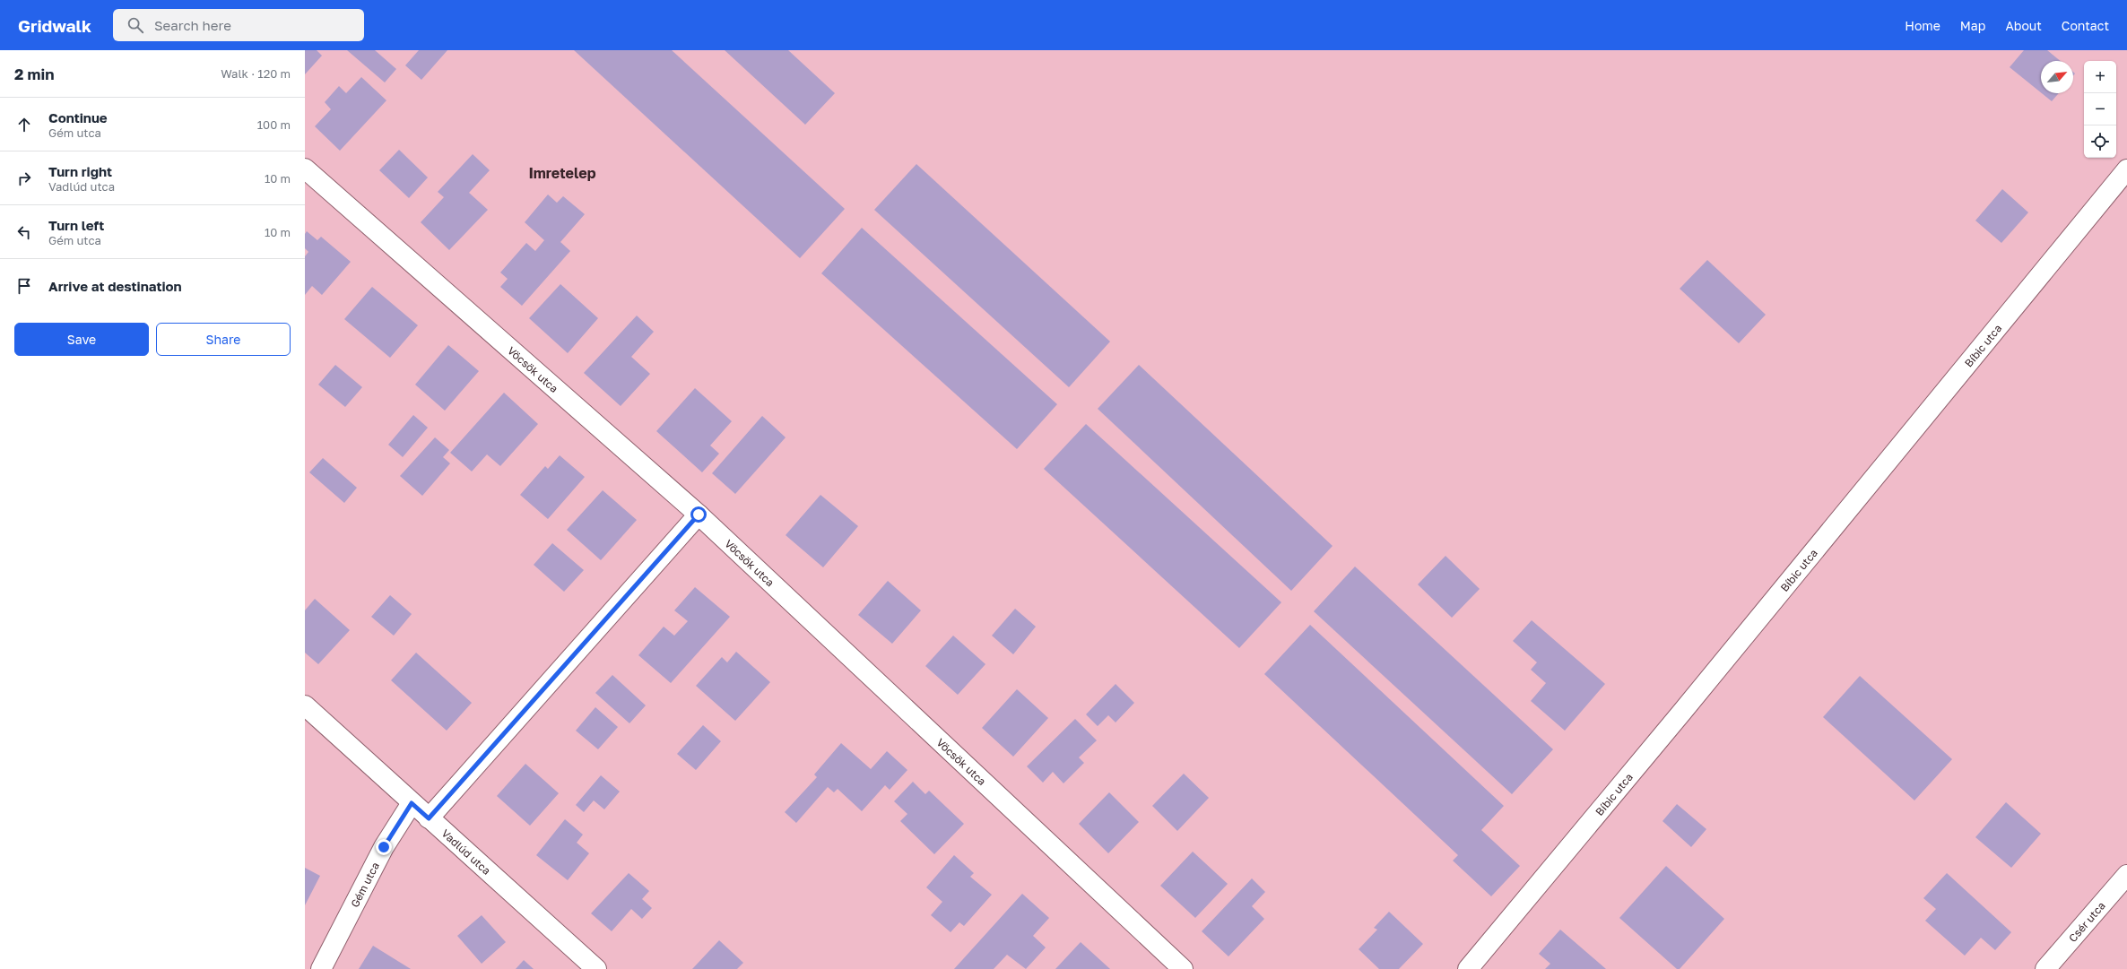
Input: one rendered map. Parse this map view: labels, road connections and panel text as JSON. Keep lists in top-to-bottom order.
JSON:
{
  "streets": {
    "street": [
      "Bíbic utca",
      "Vöcsök utca",
      "Vadlúd utca",
      "Gém utca",
      "Csér utca"
    ]
  },
  "crossings": [
    ["Vadlúd utca", "Gém utca"]
  ],
  "districts": ["Imretelep"],
  "north": "top right",
  "page": {
    "header": "Gridwalk",
    "search": "Search here",
    "nav": [
      "Home",
      "Map",
      "About",
      "Contact"
    ],
    "heading": ["2 min", "Walk · 120 m"],
    "map_buttons": ["+", "−"],
    "list": [
      ["Continue", "Gém utca", "100 m"],
      ["Turn right", "Vadlúd utca", "10 m"],
      ["Turn left", "Gém utca", "10 m"],
      "Arrive at destination"
    ],
    "buttons": ["Save", "Share"]
  }
}
